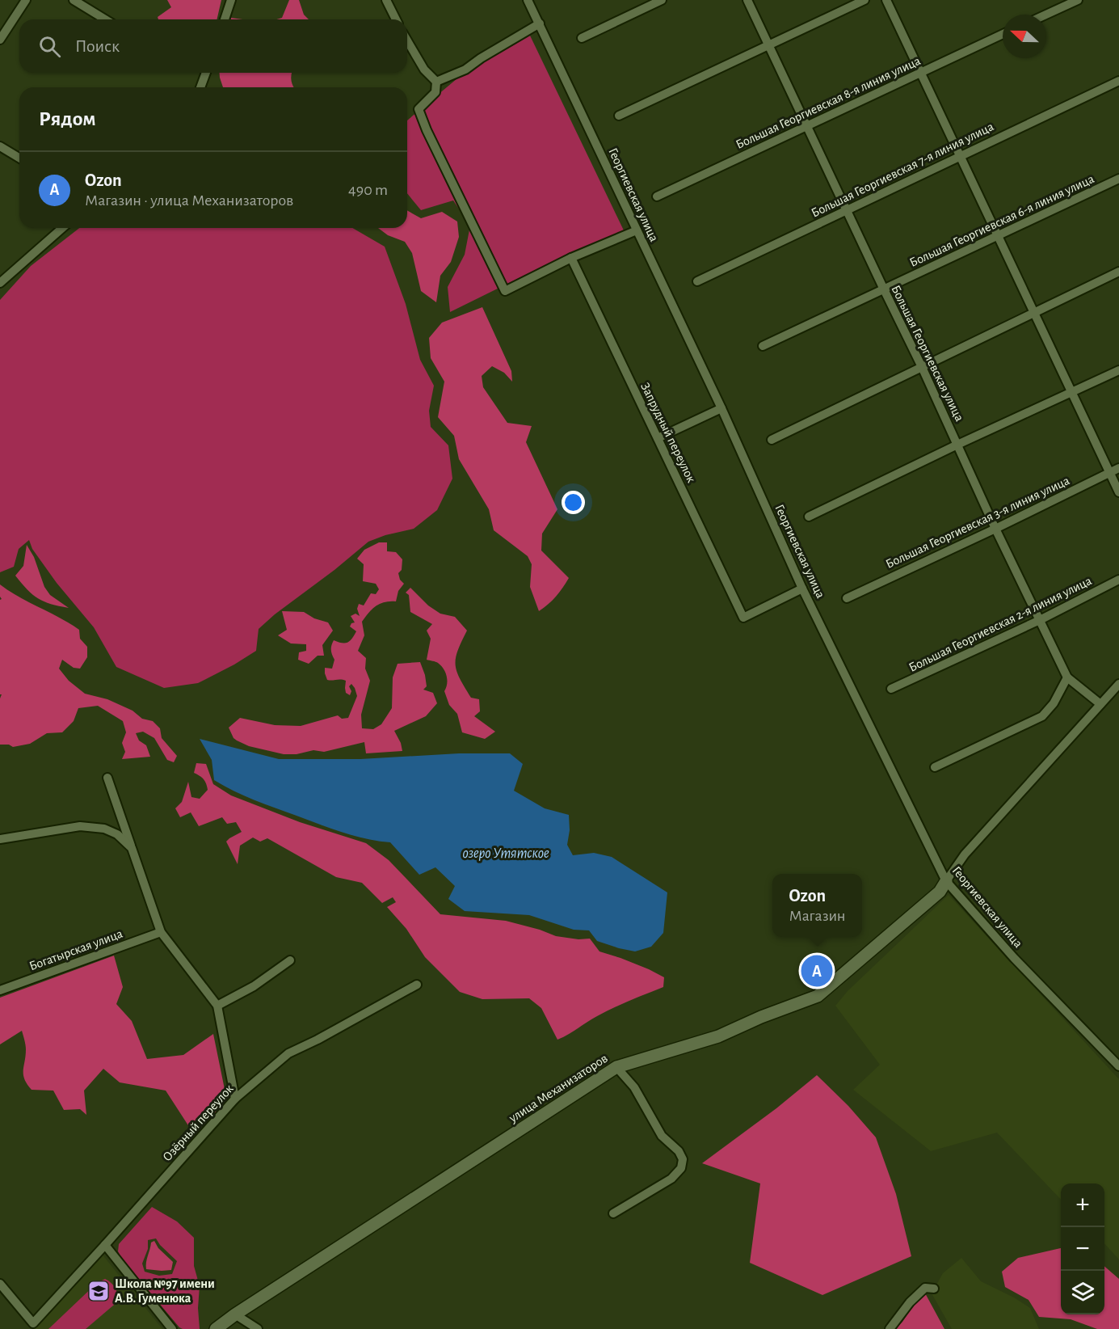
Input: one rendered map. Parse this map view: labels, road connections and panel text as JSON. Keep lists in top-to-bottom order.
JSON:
{
  "streets": {
    "street": [
      "Большая Георгиевская 8-я линия улица",
      "Большая Георгиевская 7-я линия улица",
      "Георгиевская улица",
      "Большая Георгиевская 6-я линия улица",
      "Большая Георгиевская улица",
      "Запрудный переулок",
      "Большая Георгиевская 3-я линия улица",
      "Большая Георгиевская 2-я линия улица",
      "Богатырская улица",
      "улица Механизаторов",
      "Озёрный переулок"
    ]
  },
  "crossings": [
    ["Большая Георгиевская 8-я линия улица", "Большая Георгиевская улица"],
    ["Большая Георгиевская 7-я линия улица", "Большая Георгиевская улица"],
    ["Георгиевская улица", "Запрудный переулок"],
    ["Георгиевская улица", "улица Механизаторов"],
    ["Большая Георгиевская 6-я линия улица", "Большая Георгиевская улица"],
    ["Большая Георгиевская улица", "Большая Георгиевская 3-я линия улица"],
    ["Большая Георгиевская улица", "Большая Георгиевская 2-я линия улица"]
  ],
  "water": ["озеро Утятское"],
  "places": {
    "school or university": ["Школа №97 имени А.В. Гуменюка"]
  },
  "north": "left",
  "page": {
    "search": "Поиск",
    "heading": "Рядом",
    "list": [
      {
        "mark": "A",
        "name": "Ozon",
        "note": "Магазин · улица Механизаторов",
        "value": "490 m"
      }
    ],
    "popup": ["Ozon", "Магазин"],
    "pins": "A",
    "map_buttons": ["+", "−"]
  }
}
